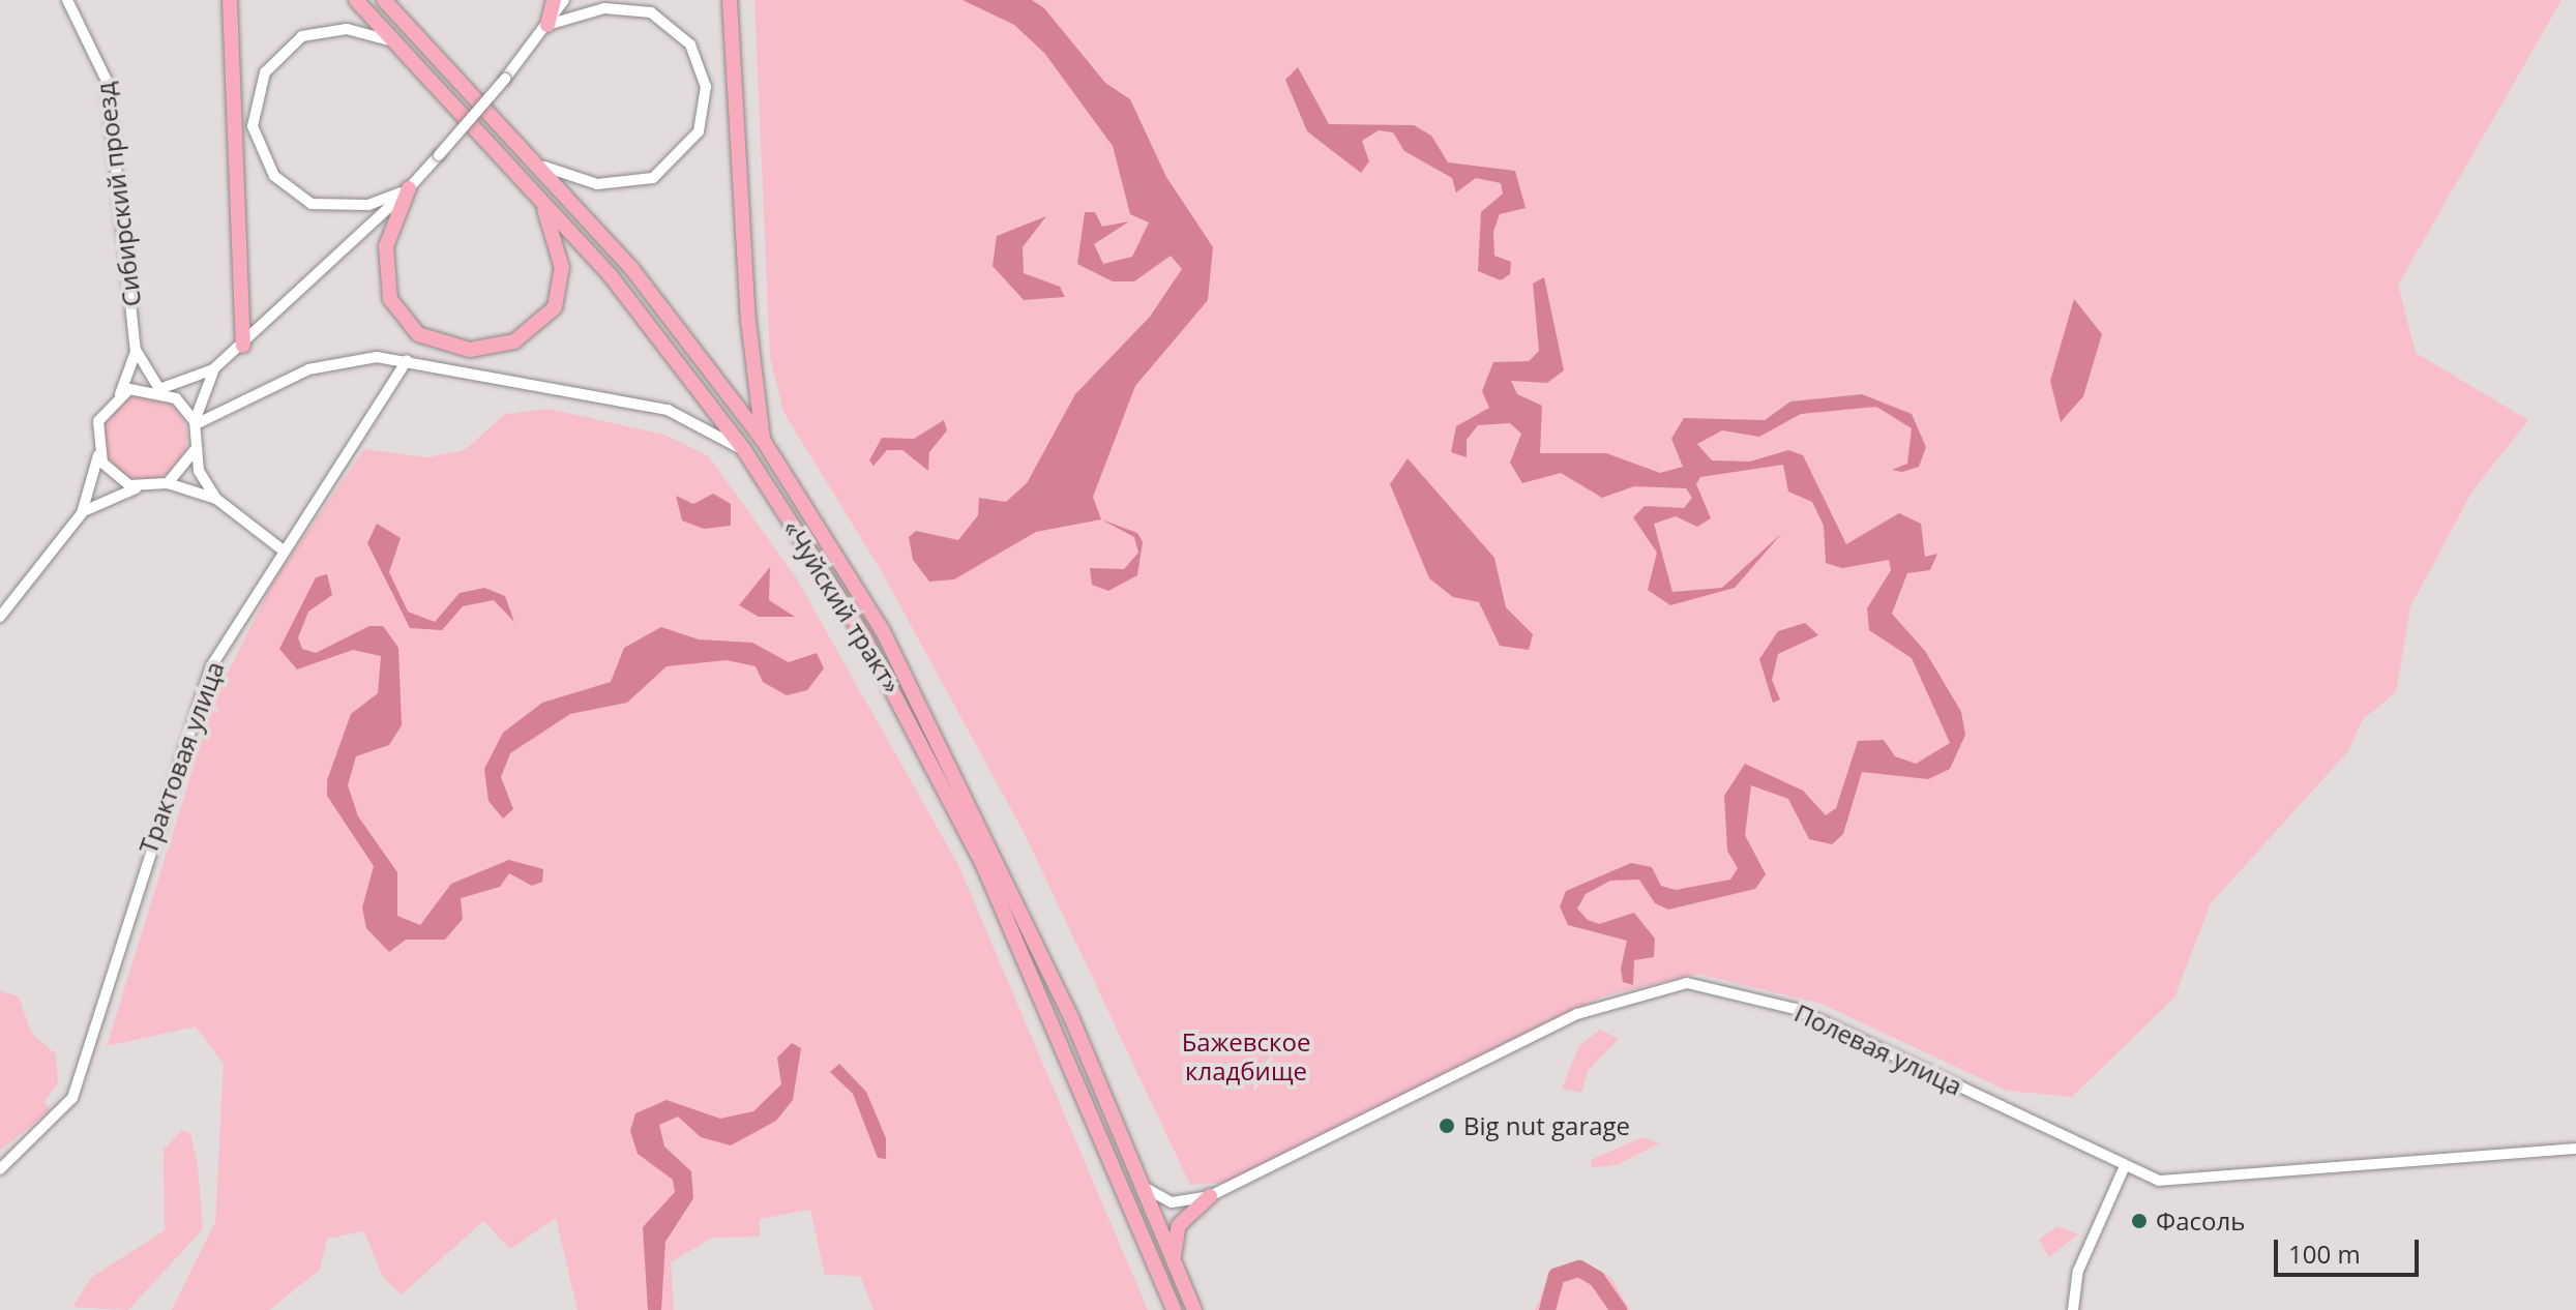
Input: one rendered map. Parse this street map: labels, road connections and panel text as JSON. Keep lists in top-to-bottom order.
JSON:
{
  "streets": {
    "highway": ["«Чуйский тракт»"],
    "street": ["Сибирский проезд", "Трактовая улица", "Полевая улица"]
  },
  "crossings": [
    ["«Чуйский тракт»", "Полевая улица"]
  ],
  "parks": ["Бажевское кладбище"],
  "places": ["Big nut garage", "Фасоль"],
  "scale_bar": "100 m"
}
